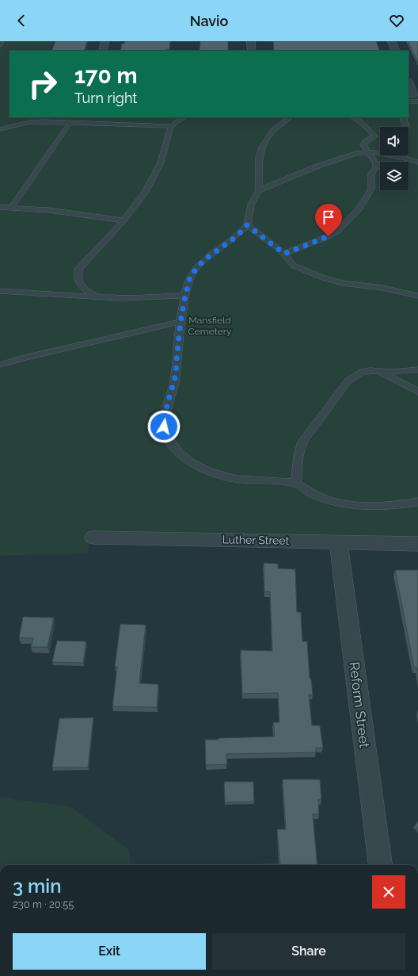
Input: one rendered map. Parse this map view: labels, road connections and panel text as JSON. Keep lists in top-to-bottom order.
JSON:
{
  "streets": {
    "street": ["Luther Street", "Reform Street"]
  },
  "crossings": [
    ["Luther Street", "Reform Street"]
  ],
  "parks": ["Mansfield Cemetery"],
  "page": {
    "header": "Navio",
    "turn": ["170 m", "Turn right"],
    "heading": ["3 min", "230 m · 20:55"],
    "buttons": ["Exit", "Share"]
  }
}
